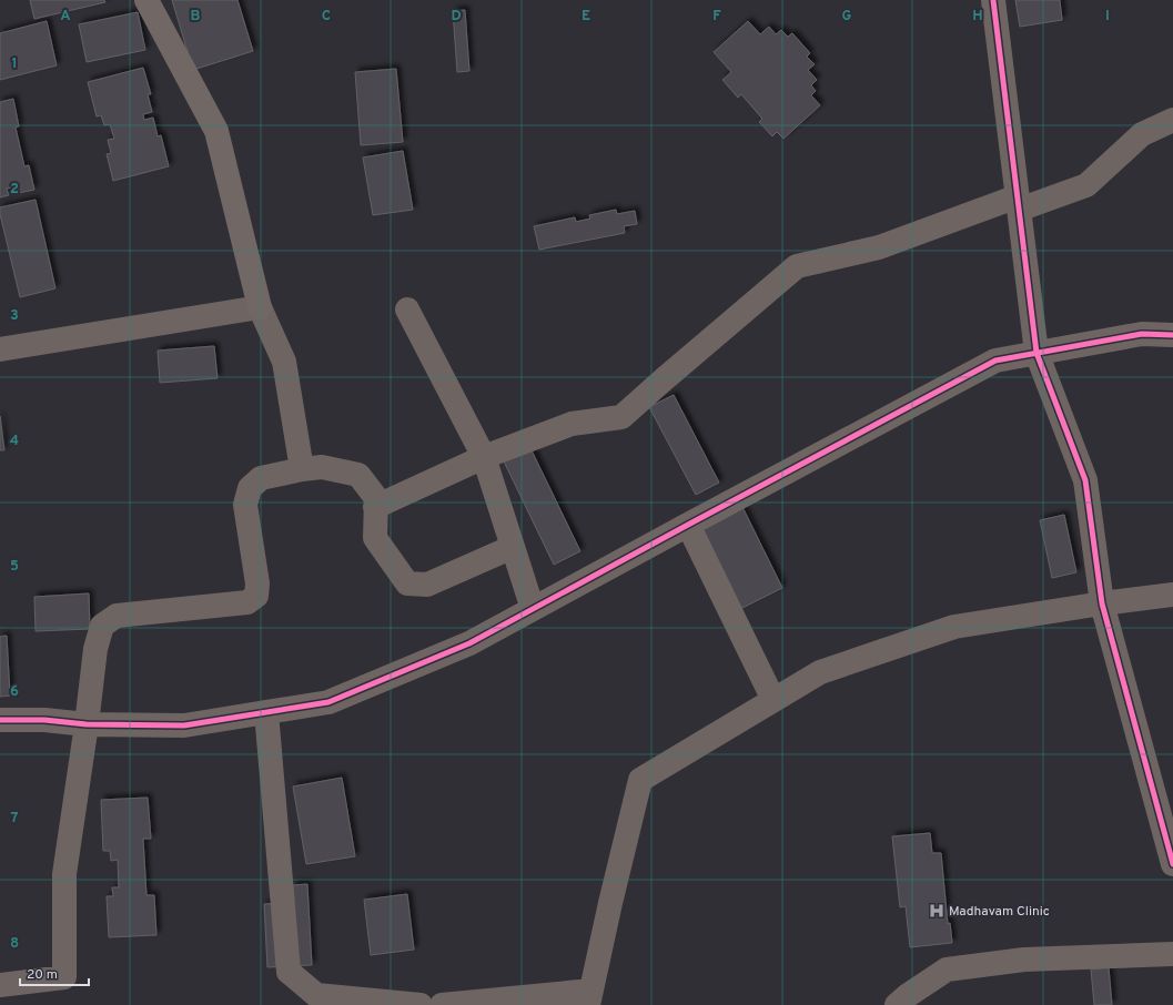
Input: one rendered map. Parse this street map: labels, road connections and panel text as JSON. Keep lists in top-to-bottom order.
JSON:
{
  "places": {
    "hospital": ["Madhavam Clinic"]
  },
  "scale_bar": "20 m",
  "grid": {
    "columns": [
      "A",
      "B",
      "C",
      "D",
      "E",
      "F",
      "G",
      "H",
      "I"
    ],
    "rows": [
      "1",
      "2",
      "3",
      "4",
      "5",
      "6",
      "7",
      "8"
    ]
  }
}
